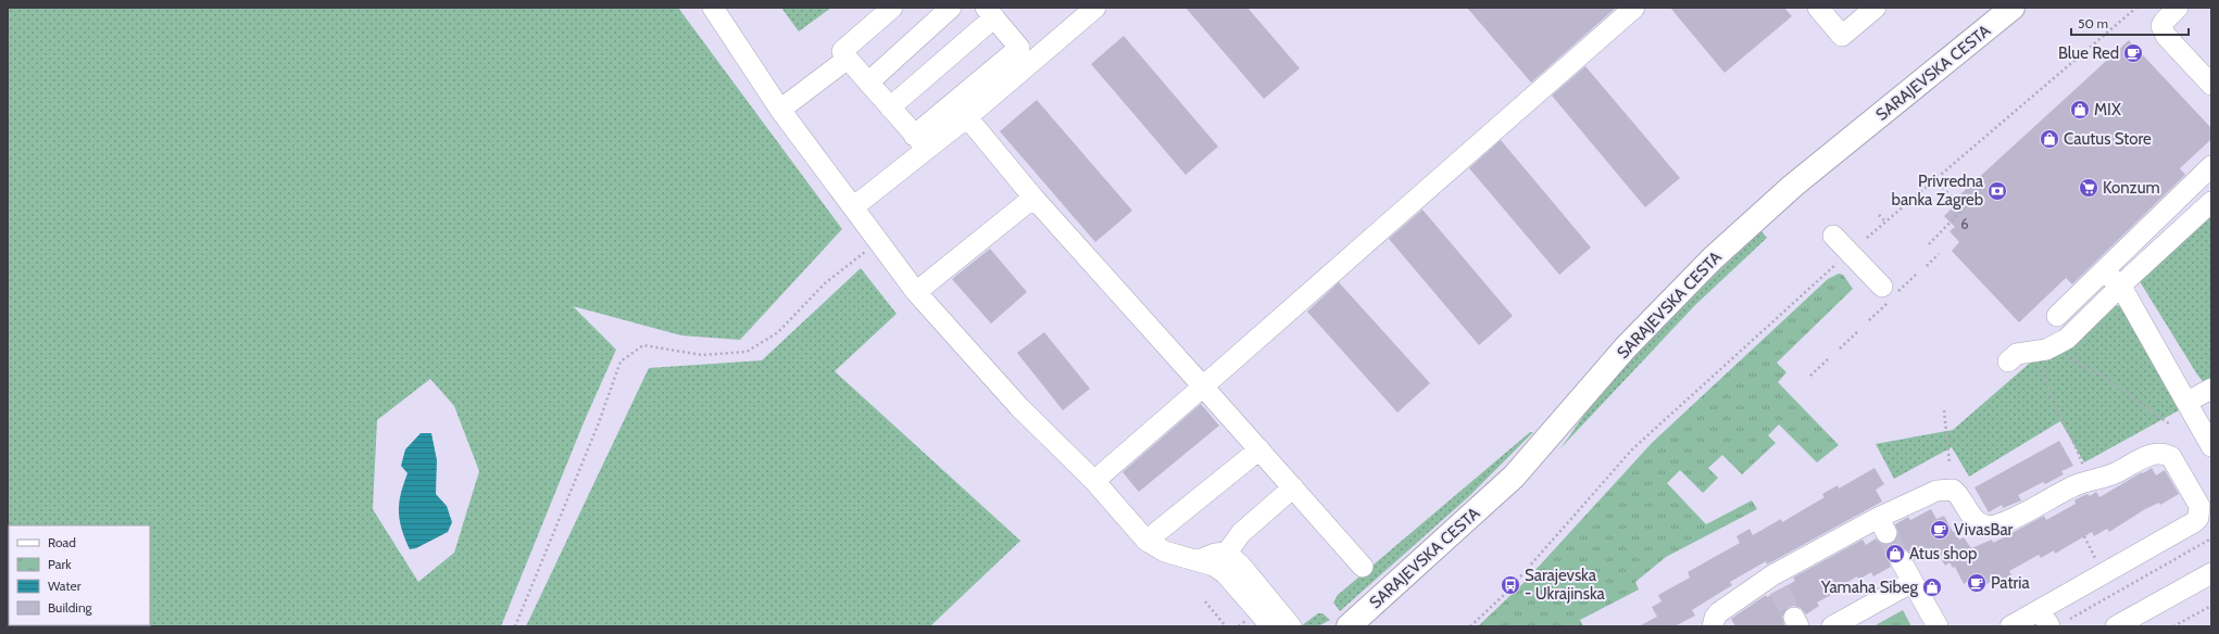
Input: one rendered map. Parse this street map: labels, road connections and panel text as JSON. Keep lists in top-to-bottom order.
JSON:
{
  "streets": {
    "main road": ["SARAJEVSKA CESTA"]
  },
  "places": {
    "cafe": ["Blue Red", "VivasBar", "Patria"],
    "shop": [
      "MIX",
      "Cautus Store",
      "Atus shop",
      "Yamaha Sibeg"
    ],
    "supermarket": ["Konzum"],
    "bank": ["Privredna banka Zagreb"],
    "bus stop": ["Sarajevska - Ukrajinska"]
  },
  "house_numbers": ["6"],
  "legend": [
    "Road",
    "Park",
    "Water",
    "Building"
  ],
  "scale_bar": "50 m"
}
